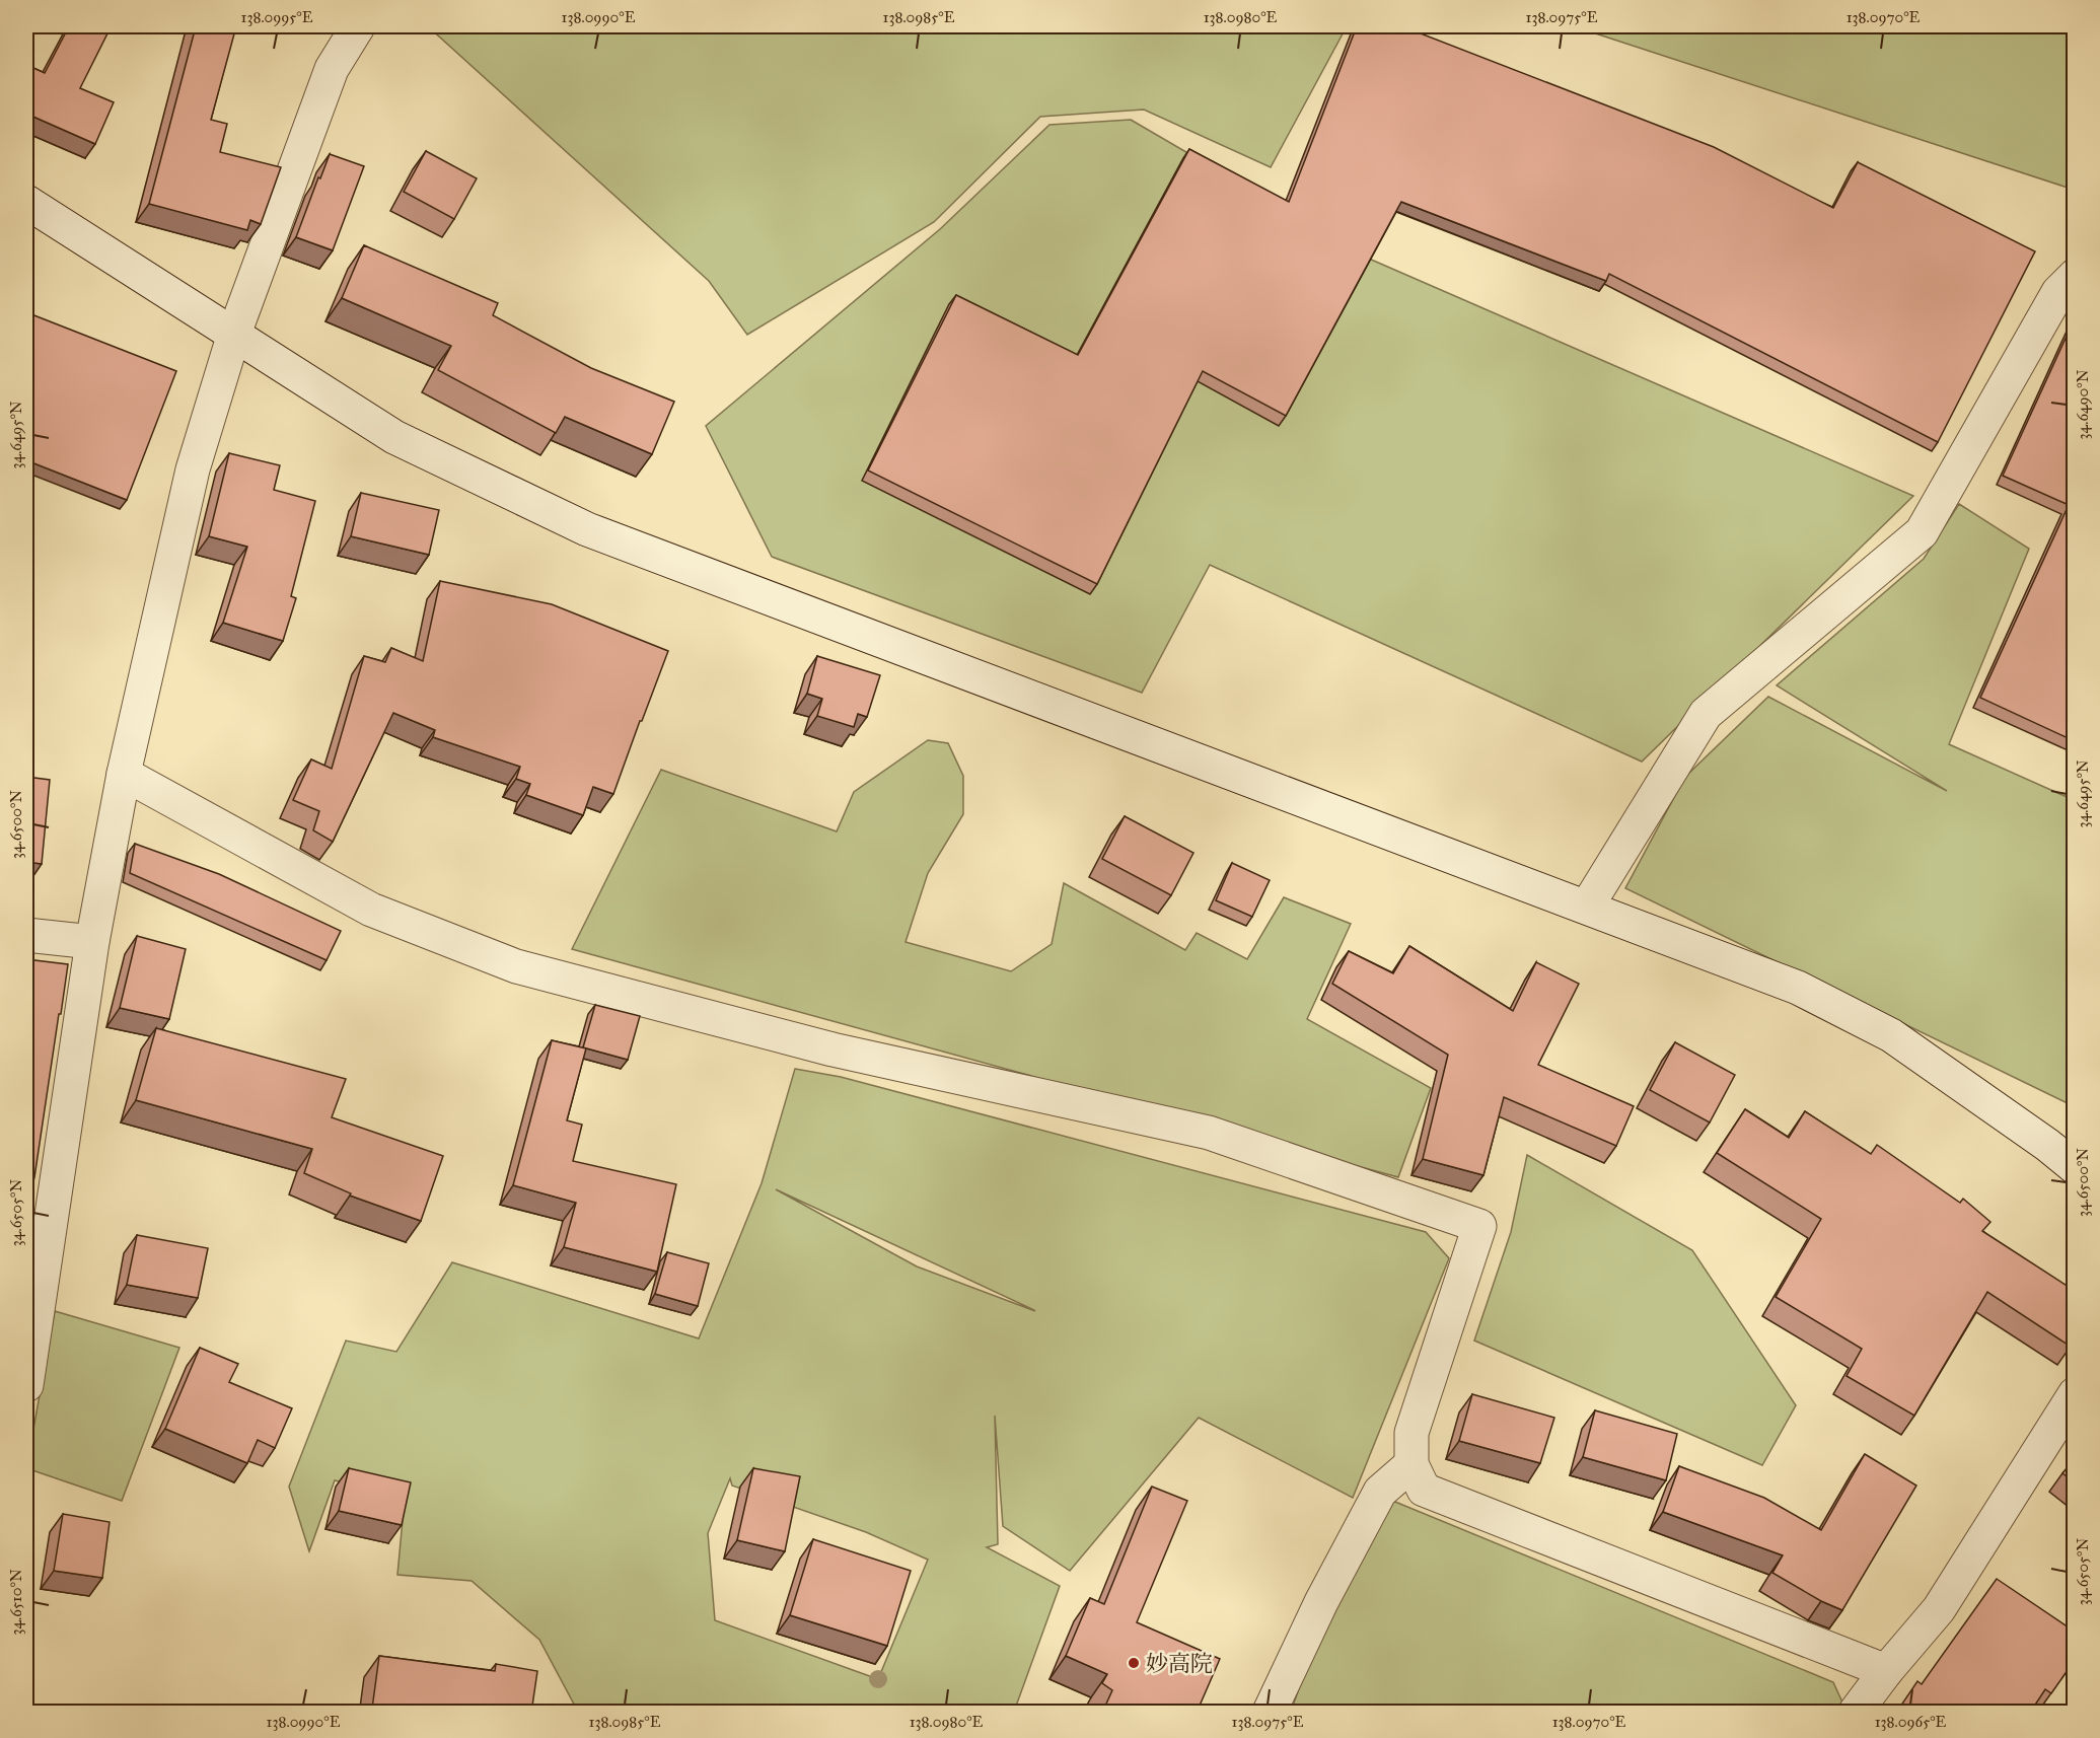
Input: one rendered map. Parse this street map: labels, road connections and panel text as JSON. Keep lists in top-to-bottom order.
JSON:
{
  "places": ["妙高院"],
  "coordinates": [
    "138.0995°E",
    "138.0990°E",
    "138.0985°E",
    "138.0980°E",
    "138.0975°E",
    "138.0970°E",
    "34.6490°N",
    "34.6495°N",
    "34.6500°N",
    "34.6505°N",
    "34.6510°N",
    "138.0965°E"
  ]
}
